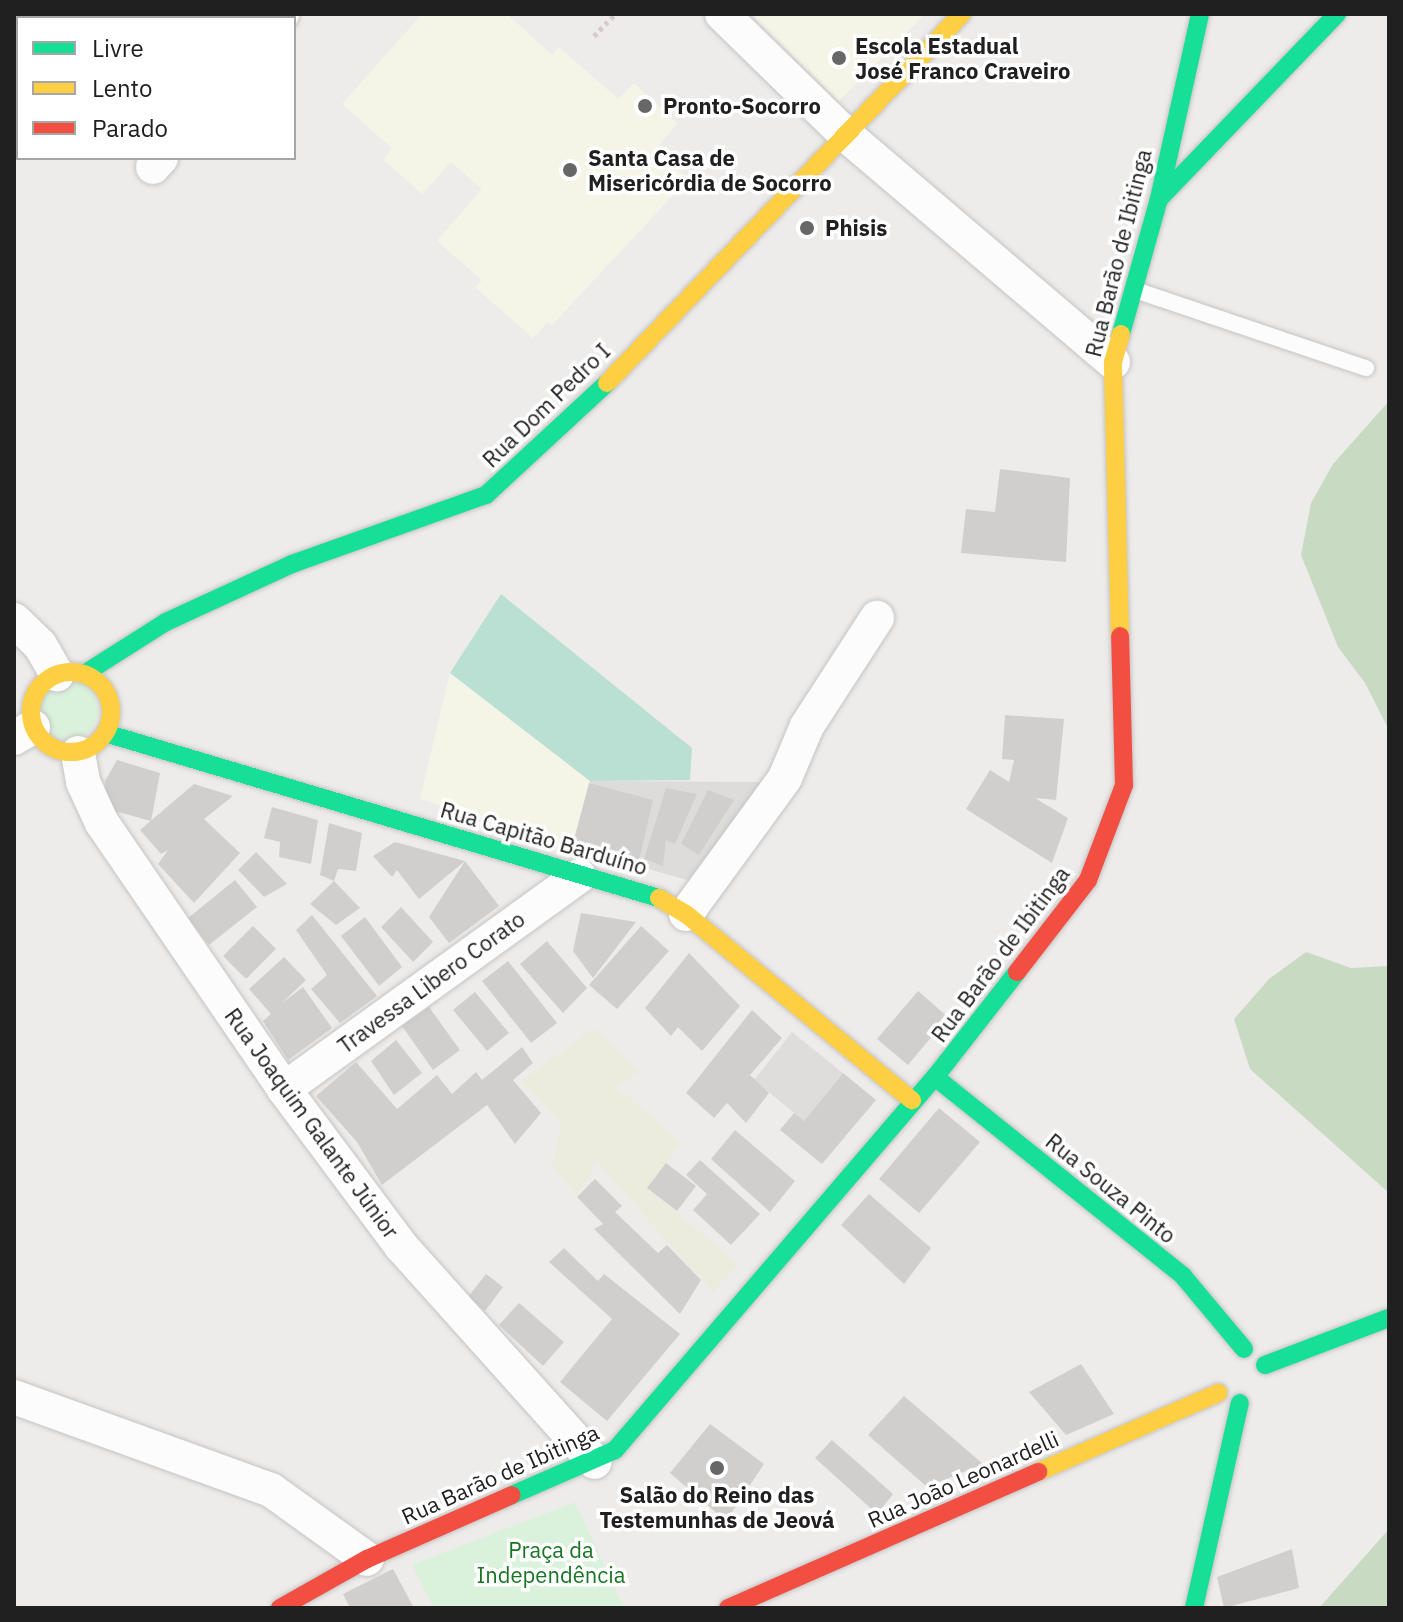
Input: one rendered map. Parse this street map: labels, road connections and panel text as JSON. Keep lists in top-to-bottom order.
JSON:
{
  "streets": {
    "street": [
      "Rua Barão de Ibitinga",
      "Rua Dom Pedro I",
      "Rua Capitão Barduíno",
      "Travessa Libero Corato",
      "Rua Joaquim Galante Júnior",
      "Rua Souza Pinto",
      "Rua João Leonardelli"
    ]
  },
  "crossings": [
    ["Rua Barão de Ibitinga", "Rua Capitão Barduíno"],
    ["Rua Barão de Ibitinga", "Rua Joaquim Galante Júnior"],
    ["Rua Barão de Ibitinga", "Rua Souza Pinto"],
    ["Rua Dom Pedro I", "Rua Capitão Barduíno"],
    ["Rua Dom Pedro I", "Rua Joaquim Galante Júnior"],
    ["Rua Capitão Barduíno", "Travessa Libero Corato"],
    ["Rua Capitão Barduíno", "Rua Joaquim Galante Júnior"],
    ["Travessa Libero Corato", "Rua Joaquim Galante Júnior"],
    ["Rua Souza Pinto", "Rua João Leonardelli"]
  ],
  "parks": ["Praça da Independência"],
  "places": [
    "Escola Estadual José Franco Craveiro",
    "Pronto-Socorro",
    "Santa Casa de Misericórdia de Socorro",
    "Phisis",
    "Salão do Reino das Testemunhas de Jeová"
  ],
  "legend": ["Livre", "Lento", "Parado"]
}
